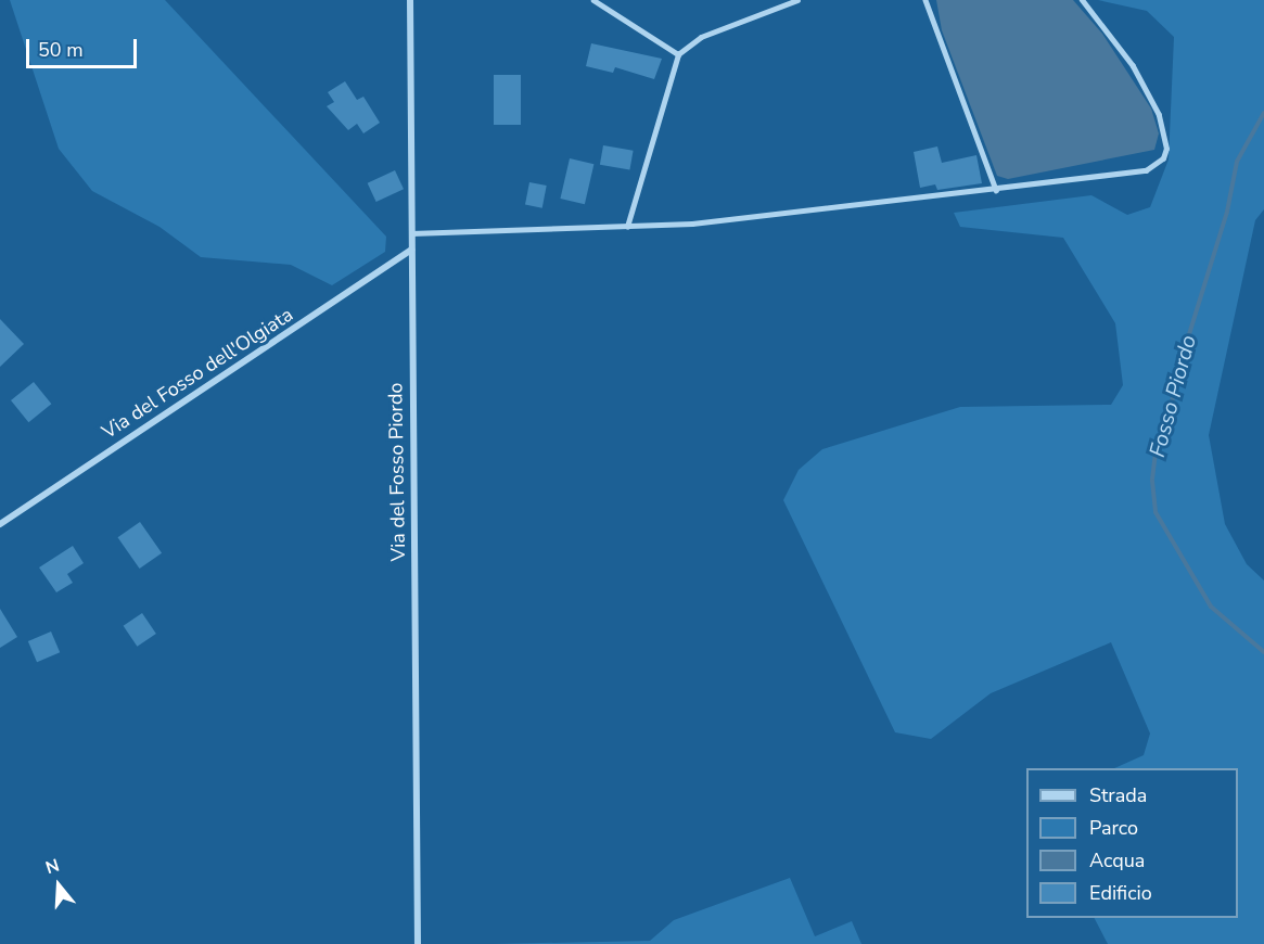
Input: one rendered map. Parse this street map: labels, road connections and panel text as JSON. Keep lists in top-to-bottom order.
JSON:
{
  "streets": {
    "street": ["Via del Fosso dell'Olgiata", "Via del Fosso Piordo"]
  },
  "crossings": [
    ["Via del Fosso dell'Olgiata", "Via del Fosso Piordo"]
  ],
  "water": ["Fosso Piordo"],
  "legend": [
    "Strada",
    "Parco",
    "Acqua",
    "Edificio"
  ],
  "scale_bar": "50 m",
  "north": "top"
}
